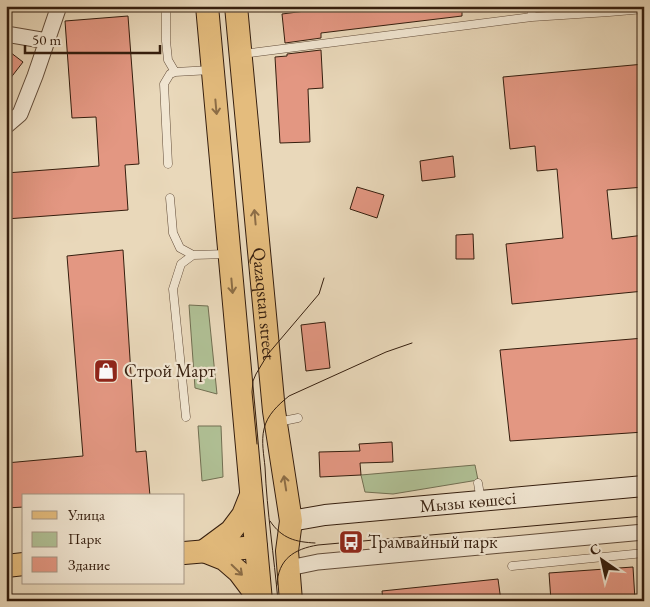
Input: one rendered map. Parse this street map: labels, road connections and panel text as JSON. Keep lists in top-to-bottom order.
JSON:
{
  "streets": {
    "main road": ["Qazaqstan street", "Мызы көшесі"]
  },
  "crossings": [
    ["Qazaqstan street", "Мызы көшесі"]
  ],
  "places": {
    "shop": ["Строй Март"],
    "bus stop": ["Трамвайный парк"]
  },
  "legend": ["Улица", "Парк", "Здание"],
  "scale_bar": "50 m",
  "north": "top left"
}
